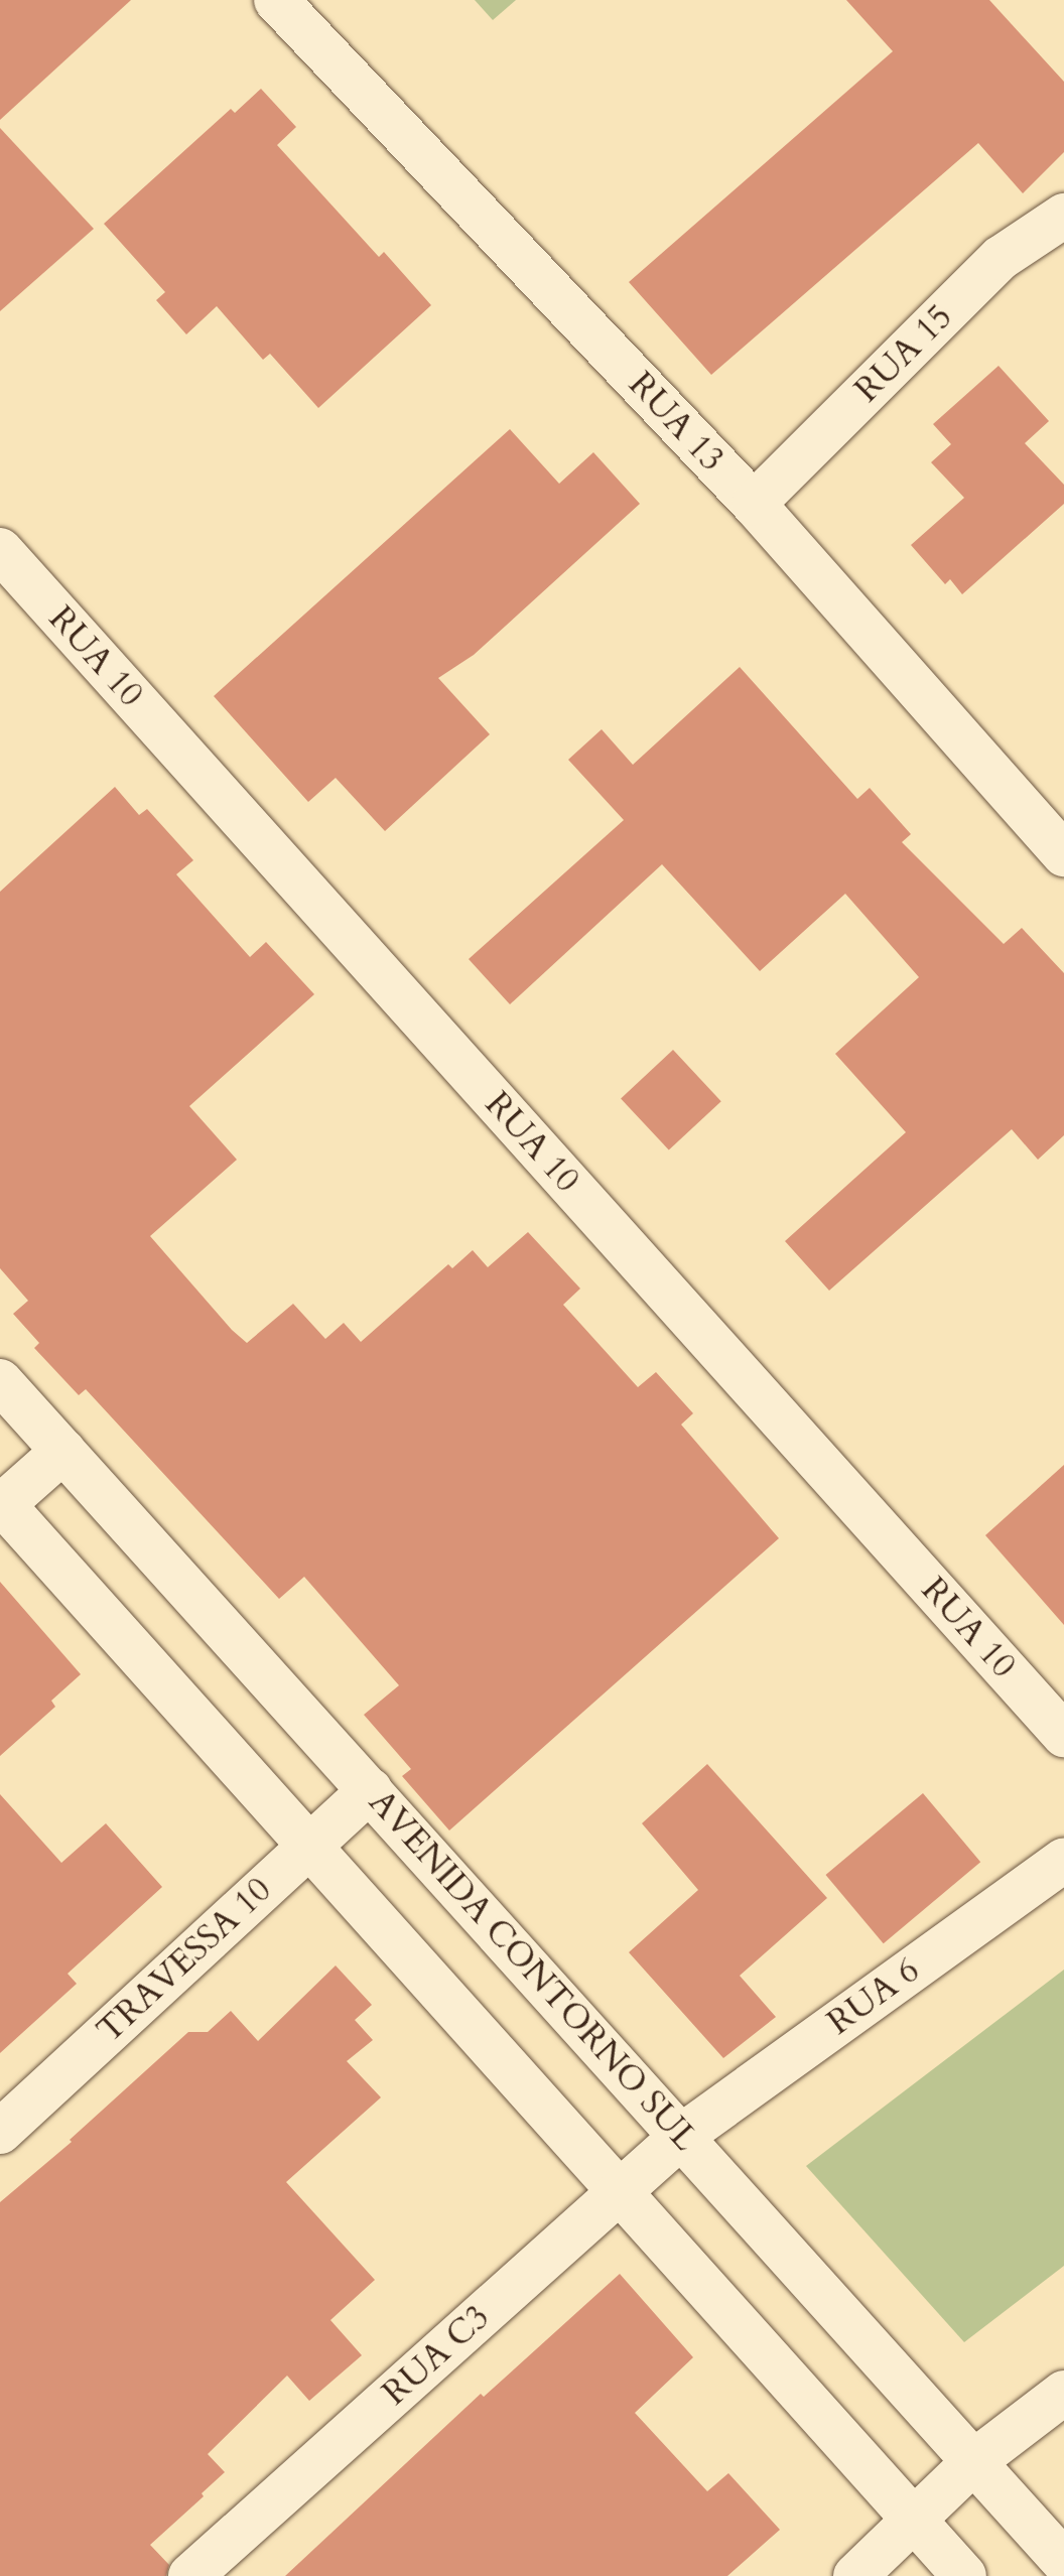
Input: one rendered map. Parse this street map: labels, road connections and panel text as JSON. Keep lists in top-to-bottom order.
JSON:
{
  "streets": {
    "street": [
      "RUA 15",
      "RUA 13",
      "RUA 10",
      "TRAVESSA 10",
      "AVENIDA CONTORNO SUL",
      "RUA 6",
      "RUA C3"
    ]
  },
  "crossings": [
    ["RUA 15", "RUA 13"],
    ["TRAVESSA 10", "AVENIDA CONTORNO SUL"],
    ["AVENIDA CONTORNO SUL", "RUA 6"],
    ["AVENIDA CONTORNO SUL", "RUA C3"],
    ["RUA 6", "RUA C3"]
  ]
}
